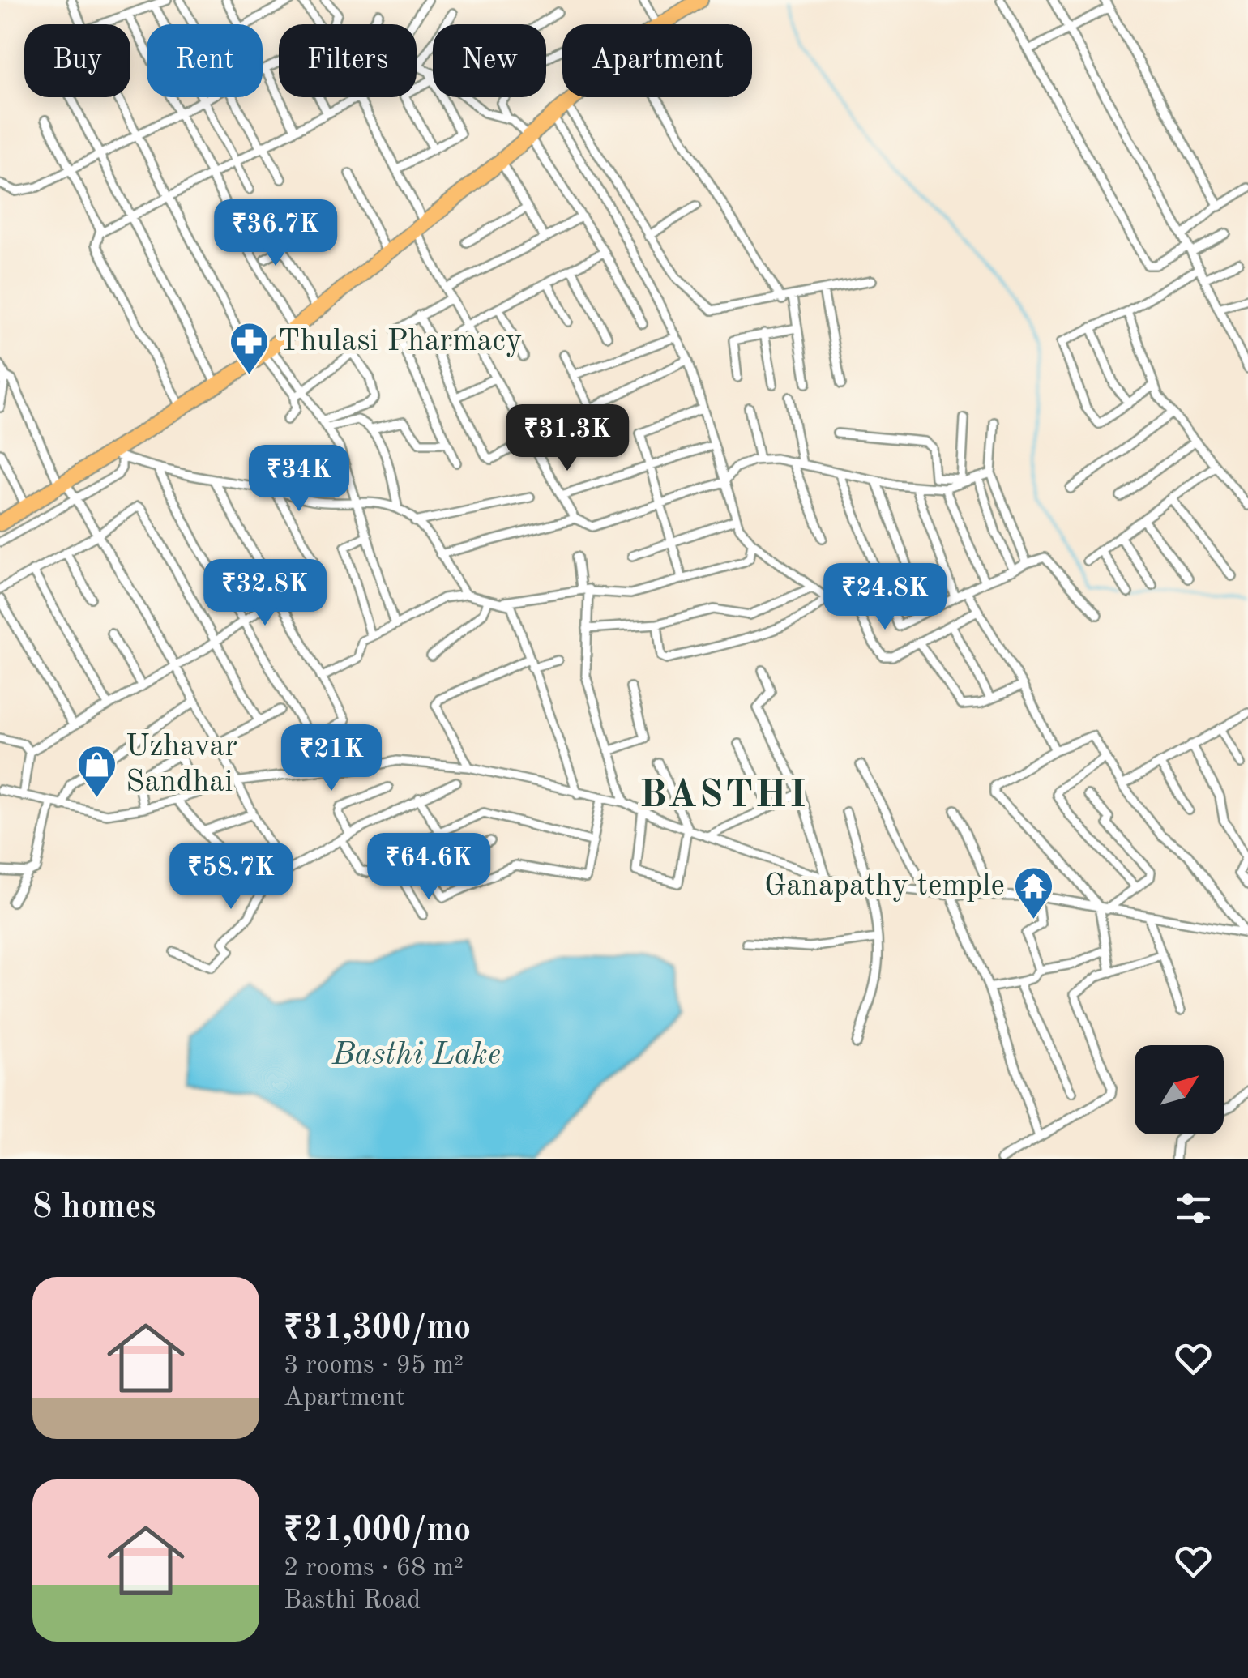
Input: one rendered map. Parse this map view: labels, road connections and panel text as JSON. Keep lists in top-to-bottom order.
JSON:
{
  "districts": ["BASTHI"],
  "water": ["Basthi Lake"],
  "places": {
    "pharmacy": ["Thulasi Pharmacy"],
    "shop": ["Uzhavar Sandhai"],
    "temple": ["Ganapathy temple"]
  },
  "north": "top right",
  "page": {
    "chip": [
      "Buy",
      "Rent",
      "Filters",
      "New",
      "Apartment"
    ],
    "price": [
      "₹36.7K",
      "₹31.3K",
      "₹34K",
      "₹32.8K",
      "₹24.8K",
      "₹21K",
      "₹64.6K",
      "₹58.7K"
    ],
    "heading": "8 homes",
    "list": [
      {
        "name": "₹31,300/mo",
        "note": "3 rooms · 95 m² · Apartment"
      },
      {
        "name": "₹21,000/mo",
        "note": "2 rooms · 68 m² · Basthi Road"
      }
    ]
  }
}
